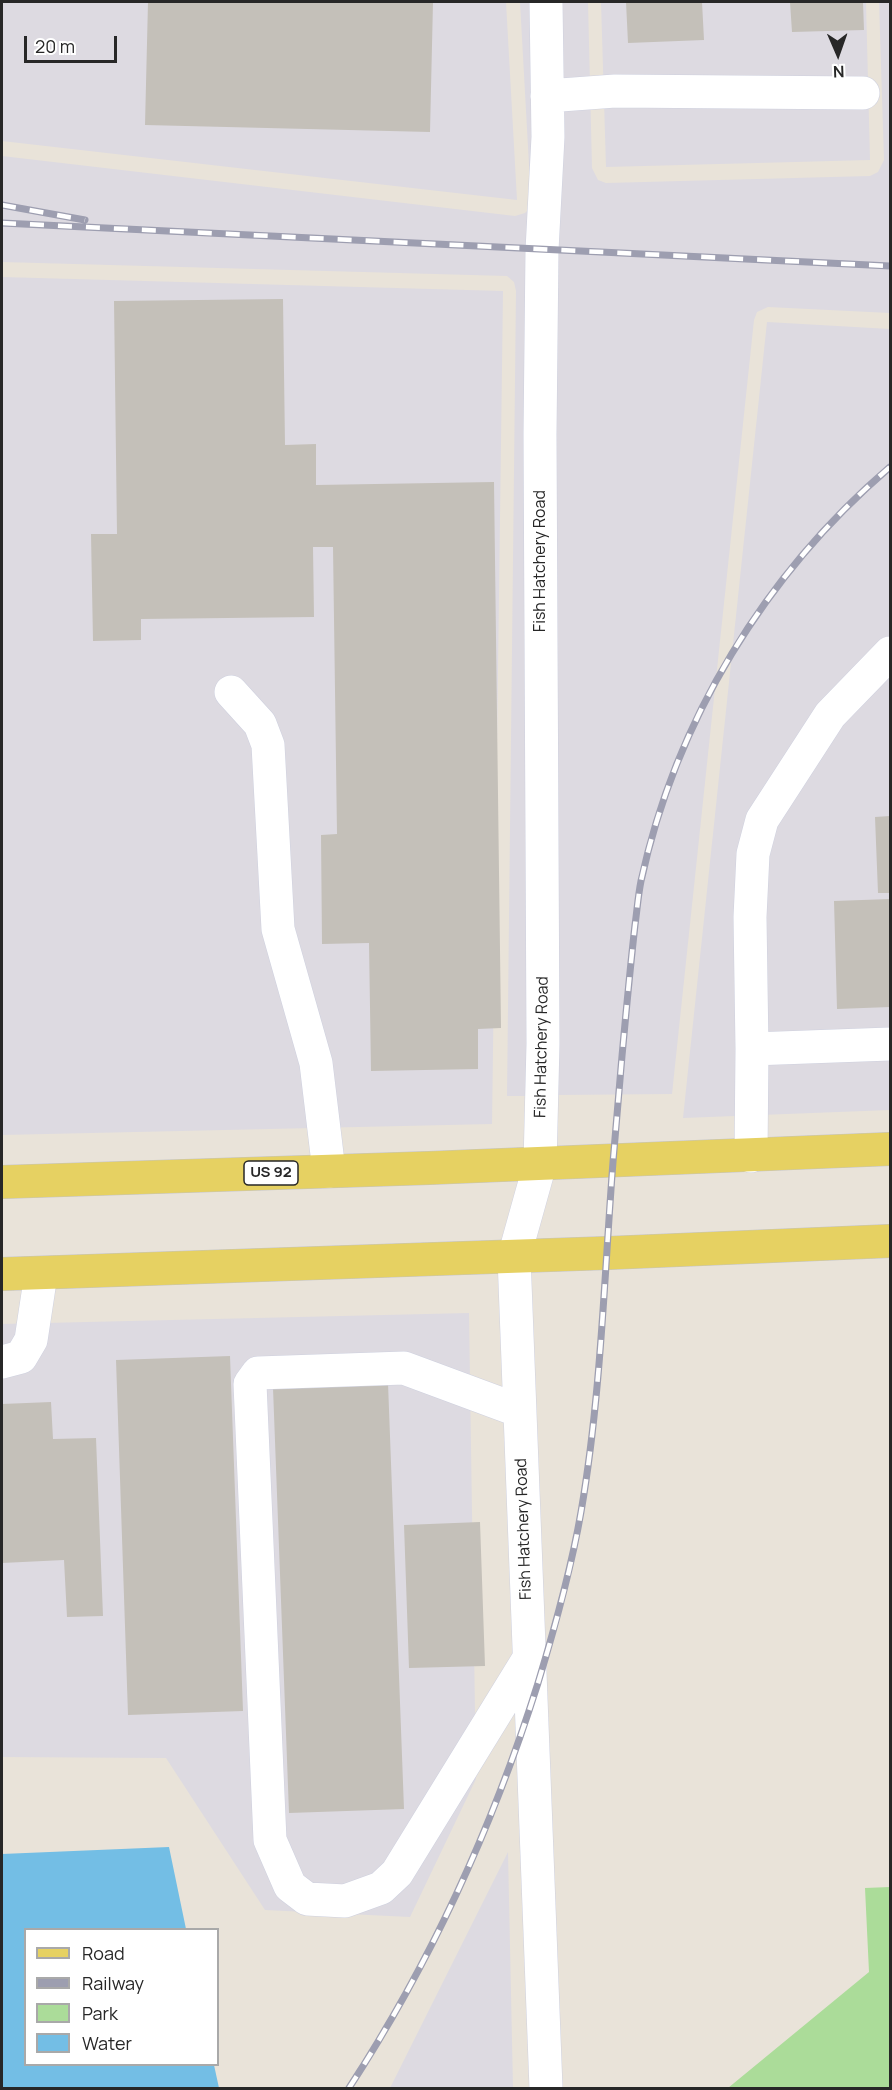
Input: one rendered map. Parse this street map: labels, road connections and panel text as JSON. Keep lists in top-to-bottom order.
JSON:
{
  "streets": {
    "main road": ["US 92"],
    "street": ["Fish Hatchery Road"]
  },
  "crossings": [
    ["Fish Hatchery Road", "US 92"]
  ],
  "legend": [
    "Road",
    "Railway",
    "Park",
    "Water"
  ],
  "scale_bar": "20 m",
  "north": "bottom"
}
